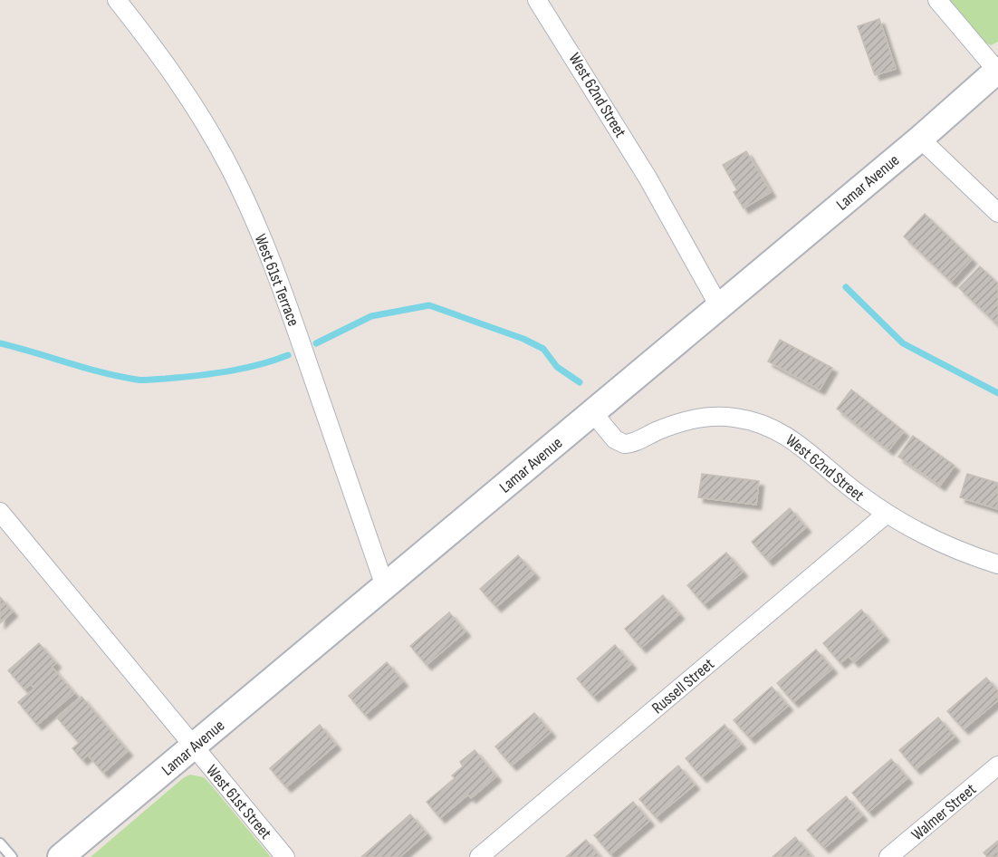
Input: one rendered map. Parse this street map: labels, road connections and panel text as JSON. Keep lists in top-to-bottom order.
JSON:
{
  "streets": {
    "street": [
      "West 62nd Street",
      "Lamar Avenue",
      "West 61st Terrace",
      "Russell Street",
      "West 61st Street",
      "Walmer Street"
    ]
  },
  "crossings": [
    ["West 62nd Street", "Lamar Avenue"],
    ["West 62nd Street", "Russell Street"],
    ["Lamar Avenue", "West 61st Terrace"],
    ["Lamar Avenue", "West 61st Street"]
  ]
}
